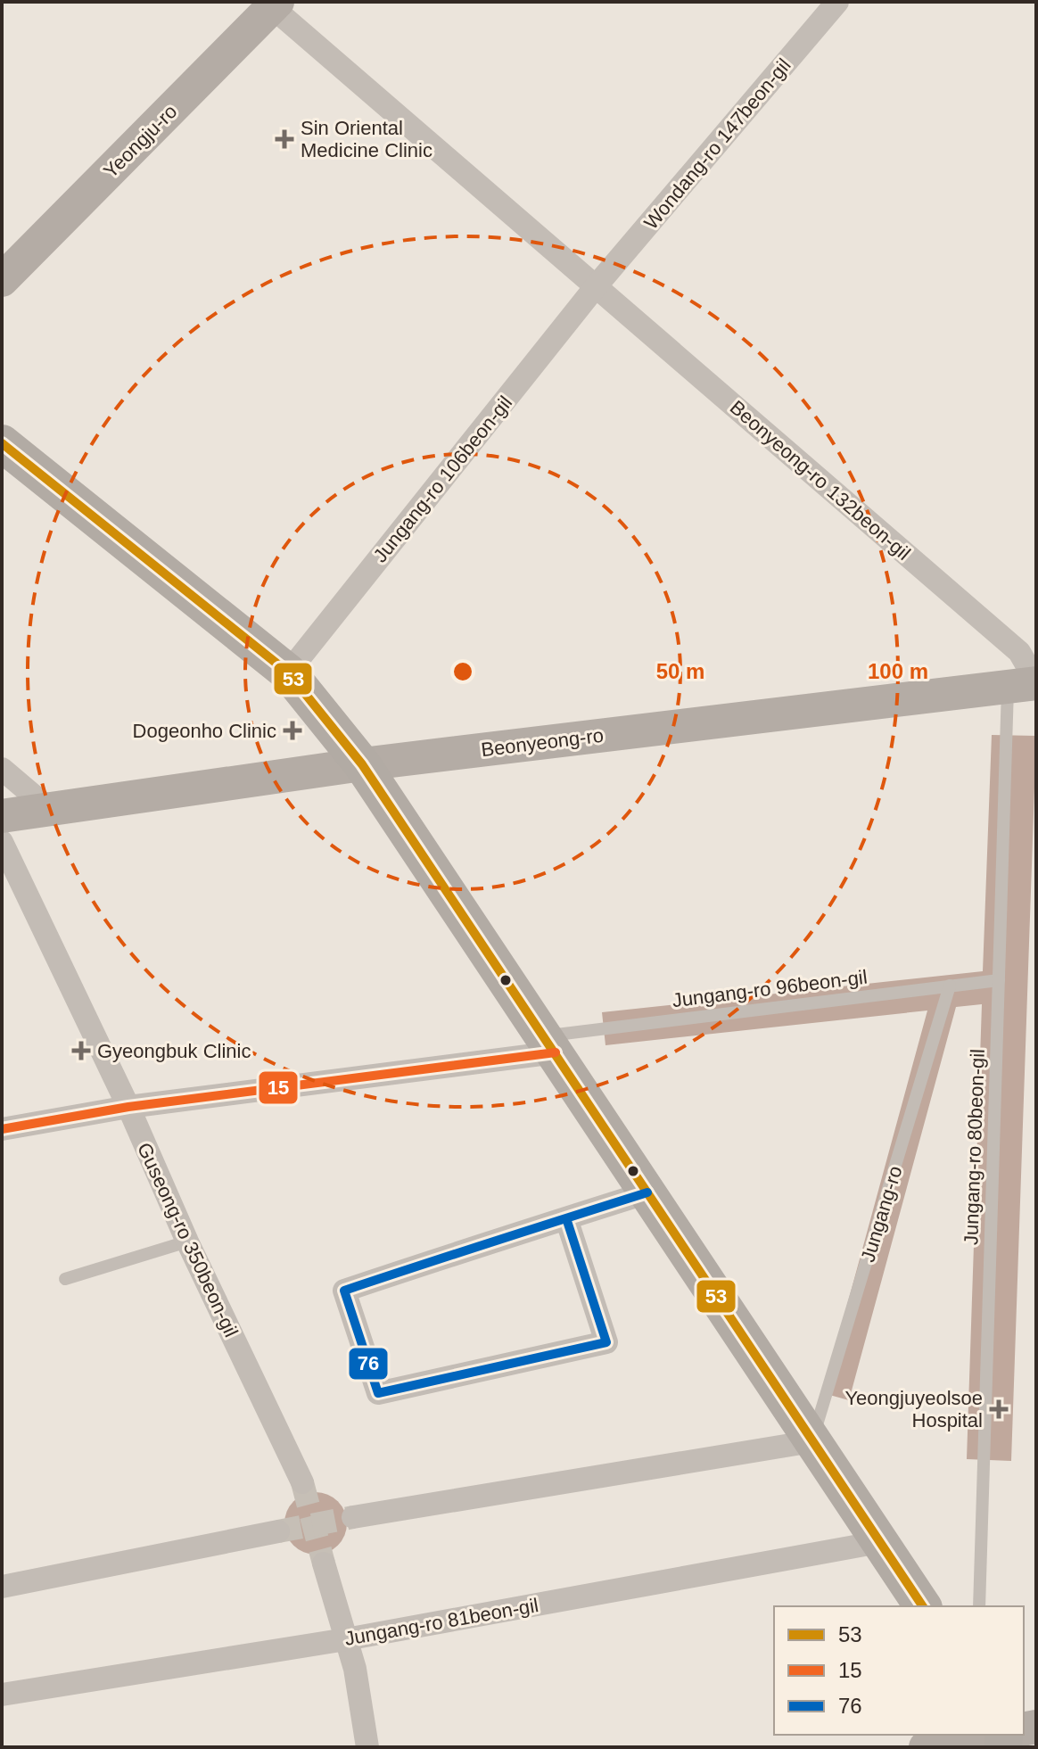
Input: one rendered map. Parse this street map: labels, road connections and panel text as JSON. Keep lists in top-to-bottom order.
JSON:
{
  "streets": {
    "street": [
      "Yeongju-ro",
      "Wondang-ro 147beon-gil",
      "Jungang-ro 106beon-gil",
      "Beonyeong-ro 132beon-gil",
      "Beonyeong-ro",
      "Guseong-ro 350beon-gil",
      "Jungang-ro 81beon-gil"
    ],
    "lane": ["Jungang-ro 96beon-gil", "Jungang-ro 80beon-gil", "Jungang-ro"]
  },
  "crossings": [
    ["Yeongju-ro", "Beonyeong-ro 132beon-gil"],
    ["Wondang-ro 147beon-gil", "Jungang-ro 106beon-gil"],
    ["Wondang-ro 147beon-gil", "Beonyeong-ro 132beon-gil"],
    ["Jungang-ro 106beon-gil", "Beonyeong-ro 132beon-gil"],
    ["Beonyeong-ro 132beon-gil", "Beonyeong-ro"],
    ["Beonyeong-ro 132beon-gil", "Jungang-ro 80beon-gil"],
    ["Beonyeong-ro", "Jungang-ro 80beon-gil"],
    ["Jungang-ro 96beon-gil", "Jungang-ro 80beon-gil"],
    ["Jungang-ro 96beon-gil", "Jungang-ro"]
  ],
  "places": {
    "health": [
      "Sin Oriental Medicine Clinic",
      "Dogeonho Clinic",
      "Gyeongbuk Clinic",
      "Yeongjuyeolsoe Hospital"
    ]
  },
  "lines": ["transit line 53", "transit line 15", "transit line 76"],
  "legend": ["53", "15", "76"],
  "rings": ["50 m", "100 m"]
}
